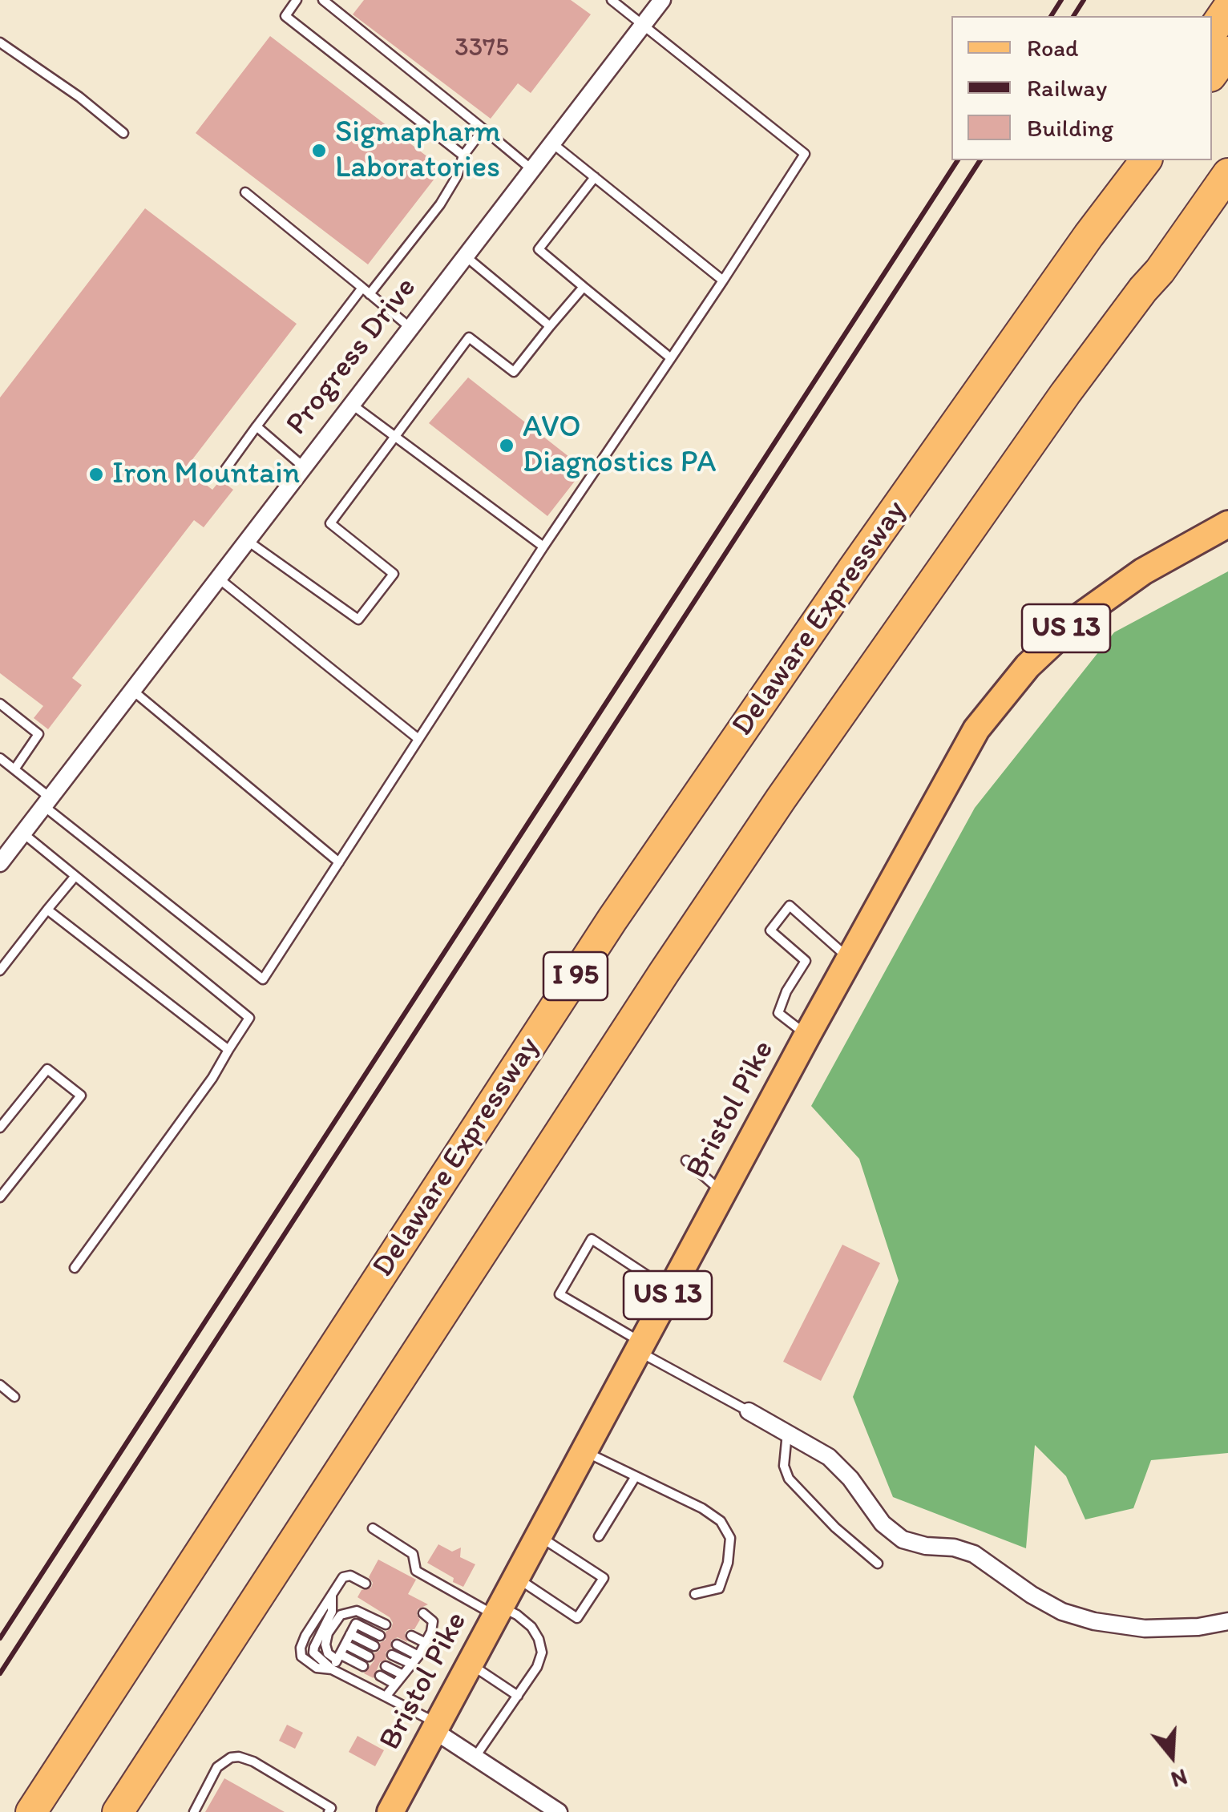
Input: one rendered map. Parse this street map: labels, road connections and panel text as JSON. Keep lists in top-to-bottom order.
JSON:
{
  "streets": {
    "highway": ["Delaware Expressway", "I 95"],
    "main road": ["US 13", "Bristol Pike"],
    "street": ["Progress Drive"]
  },
  "places": ["Sigmapharm Laboratories", "AVO Diagnostics PA", "Iron Mountain"],
  "house_numbers": ["3375"],
  "legend": ["Road", "Railway", "Building"],
  "north": "bottom"
}
